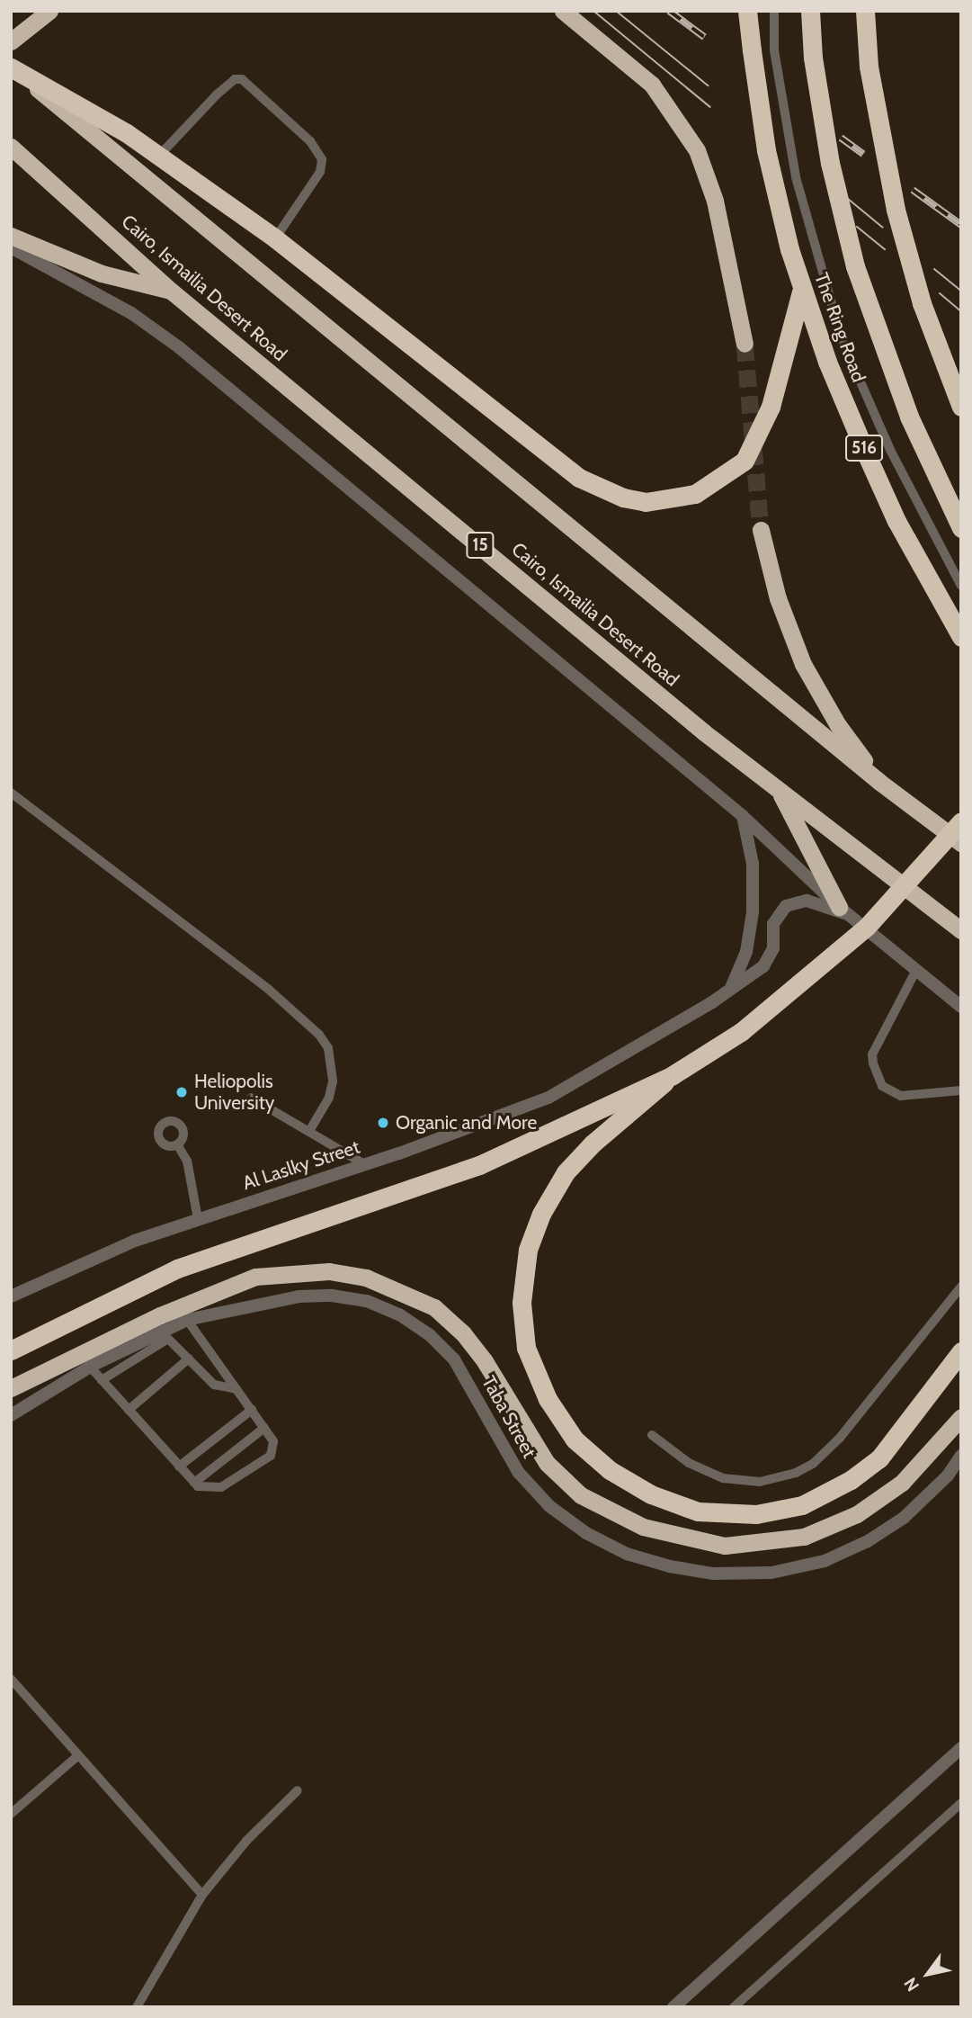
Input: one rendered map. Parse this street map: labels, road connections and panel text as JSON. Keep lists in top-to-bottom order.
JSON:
{
  "streets": {
    "highway": [
      "Cairo, Ismailia Desert Road",
      "The Ring Road",
      "516",
      "15"
    ],
    "street": ["Al Laslky Street", "Taba Street"]
  },
  "places": ["Heliopolis University", "Organic and More"],
  "north": "bottom left"
}
